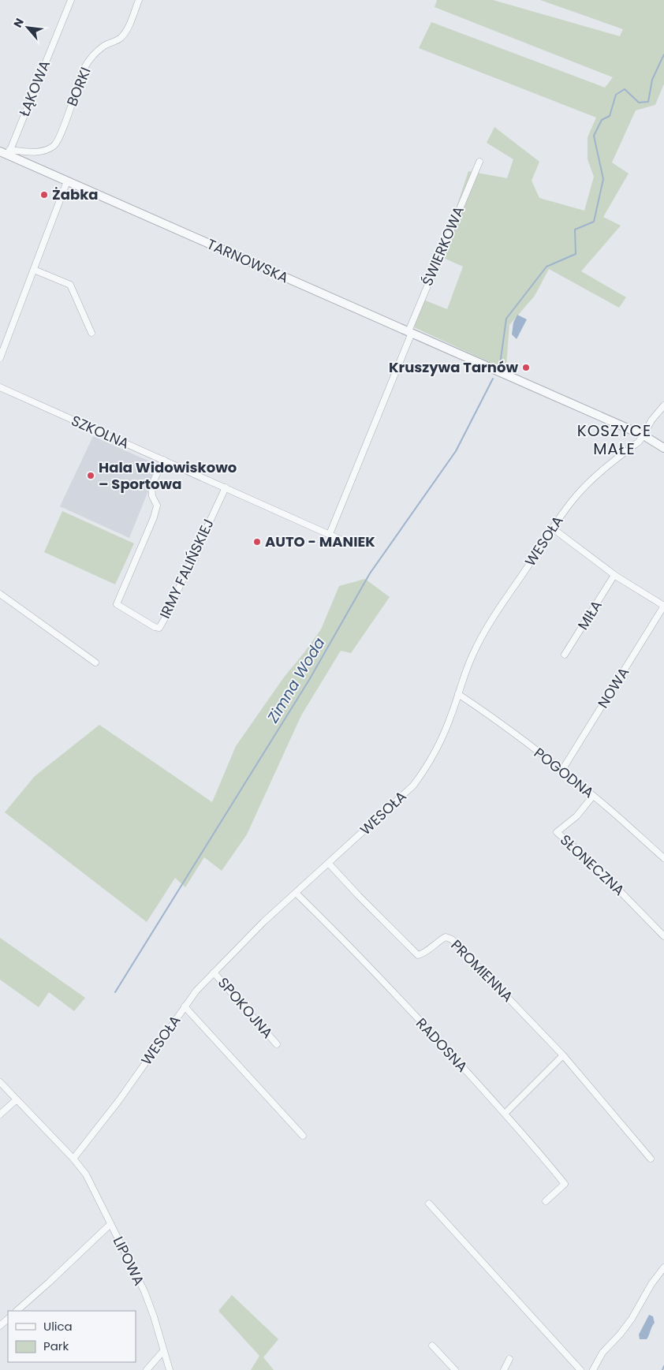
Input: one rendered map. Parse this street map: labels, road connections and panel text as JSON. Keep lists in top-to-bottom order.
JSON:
{
  "streets": {
    "street": [
      "BORKI",
      "ŁĄKOWA",
      "ŚWIERKOWA",
      "TARNOWSKA",
      "SZKOLNA",
      "WESOŁA",
      "IRMY FALIŃSKIEJ",
      "MIŁA",
      "NOWA",
      "POGODNA",
      "SŁONECZNA",
      "PROMIENNA",
      "SPOKOJNA",
      "RADOSNA",
      "LIPOWA"
    ]
  },
  "crossings": [
    ["BORKI", "ŁĄKOWA"],
    ["BORKI", "TARNOWSKA"],
    ["ŁĄKOWA", "TARNOWSKA"],
    ["ŚWIERKOWA", "TARNOWSKA"],
    ["TARNOWSKA", "WESOŁA"],
    ["SZKOLNA", "IRMY FALIŃSKIEJ"],
    ["WESOŁA", "NOWA"],
    ["WESOŁA", "POGODNA"],
    ["WESOŁA", "PROMIENNA"],
    ["WESOŁA", "SPOKOJNA"],
    ["WESOŁA", "RADOSNA"],
    ["WESOŁA", "LIPOWA"],
    ["MIŁA", "NOWA"],
    ["NOWA", "POGODNA"],
    ["POGODNA", "SŁONECZNA"]
  ],
  "districts": ["KOSZYCE MAŁE"],
  "water": ["Zimna Woda"],
  "places": [
    "Żabka",
    "Kruszywa Tarnów",
    "Hala Widowiskowo – Sportowa",
    "AUTO - MANIEK"
  ],
  "legend": ["Ulica", "Park"],
  "north": "top left"
}
